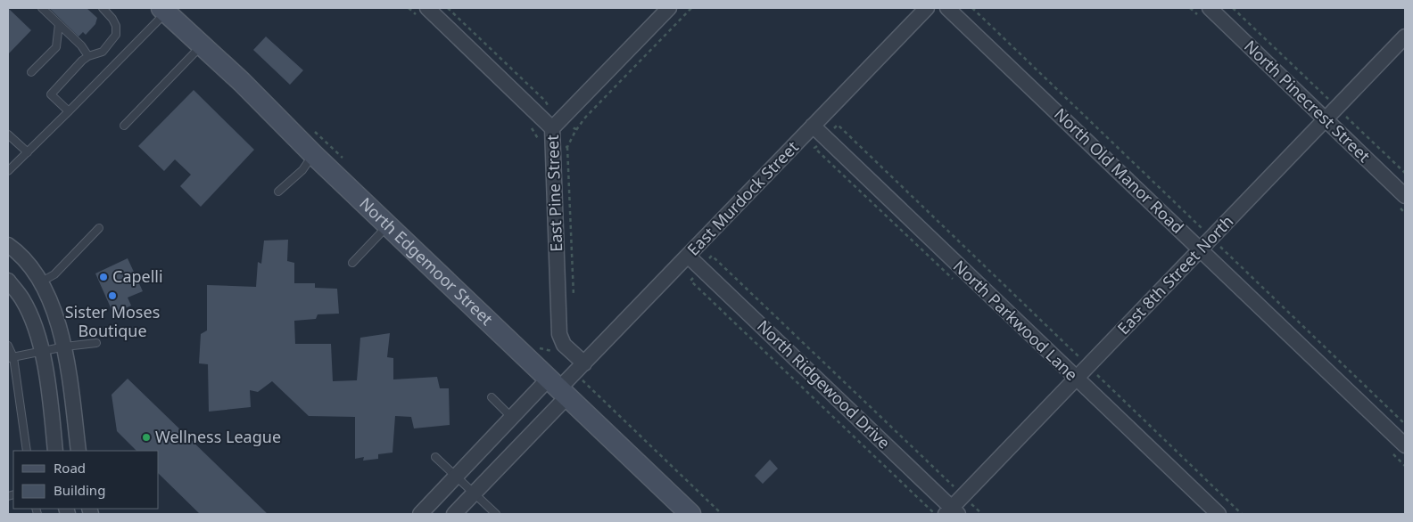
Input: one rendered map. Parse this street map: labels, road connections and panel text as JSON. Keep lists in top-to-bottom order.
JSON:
{
  "streets": {
    "street": [
      "North Pinecrest Street",
      "North Old Manor Road",
      "East Pine Street",
      "East Murdock Street",
      "North Edgemoor Street",
      "East 8th Street North",
      "North Parkwood Lane",
      "North Ridgewood Drive"
    ]
  },
  "crossings": [
    ["North Pinecrest Street", "East 8th Street North"],
    ["North Old Manor Road", "East 8th Street North"],
    ["East Pine Street", "East Murdock Street"],
    ["East Murdock Street", "North Edgemoor Street"],
    ["East Murdock Street", "North Parkwood Lane"],
    ["East Murdock Street", "North Ridgewood Drive"],
    ["East 8th Street North", "North Parkwood Lane"],
    ["East 8th Street North", "North Ridgewood Drive"]
  ],
  "places": ["Capelli", "Sister Moses Boutique", "Wellness League"],
  "legend": ["Road", "Building"]
}
